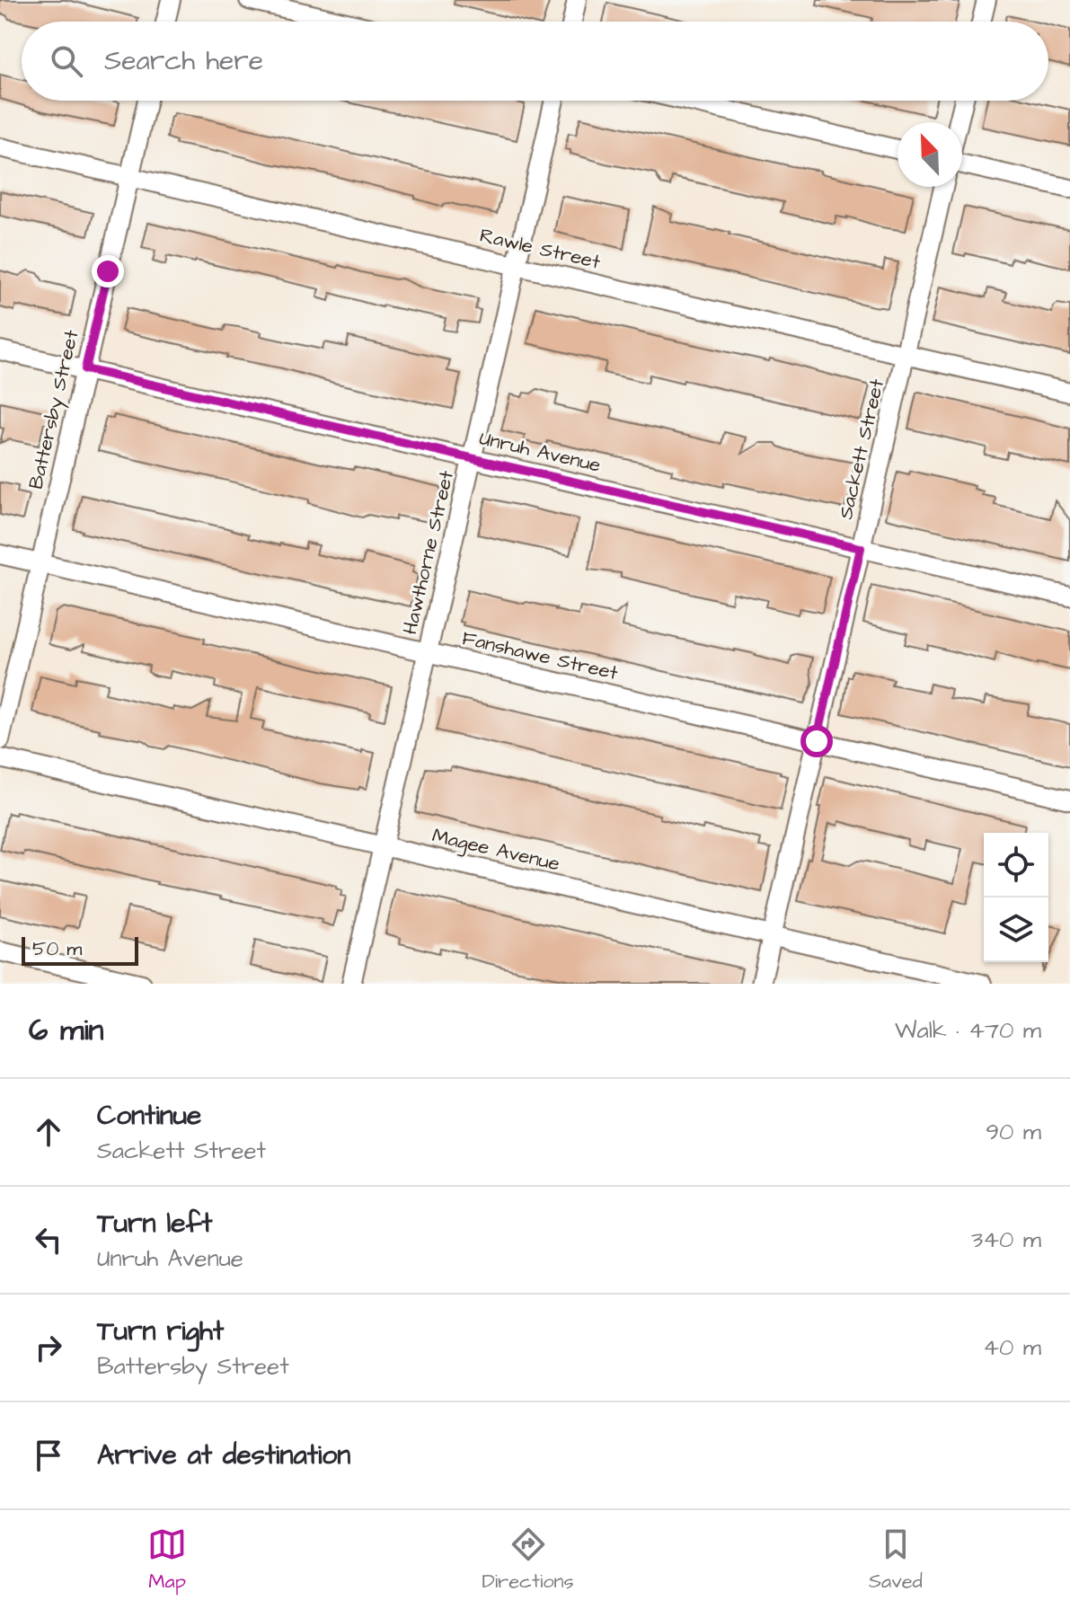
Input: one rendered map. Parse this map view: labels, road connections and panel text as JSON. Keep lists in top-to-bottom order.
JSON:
{
  "streets": {
    "street": [
      "Rawle Street",
      "Battersby Street",
      "Sackett Street",
      "Unruh Avenue",
      "Hawthorne Street",
      "Fanshawe Street",
      "Magee Avenue"
    ]
  },
  "crossings": [
    ["Rawle Street", "Battersby Street"],
    ["Rawle Street", "Sackett Street"],
    ["Rawle Street", "Hawthorne Street"],
    ["Battersby Street", "Unruh Avenue"],
    ["Battersby Street", "Fanshawe Street"],
    ["Sackett Street", "Unruh Avenue"],
    ["Sackett Street", "Fanshawe Street"],
    ["Sackett Street", "Magee Avenue"],
    ["Unruh Avenue", "Hawthorne Street"],
    ["Hawthorne Street", "Fanshawe Street"],
    ["Hawthorne Street", "Magee Avenue"]
  ],
  "scale_bar": "50 m",
  "north": "top left",
  "page": {
    "search": "Search here",
    "scale": "50 m",
    "heading": ["6 min", "Walk · 470 m"],
    "list": [
      ["Continue", "Sackett Street", "90 m"],
      ["Turn left", "Unruh Avenue", "340 m"],
      ["Turn right", "Battersby Street", "40 m"],
      "Arrive at destination"
    ],
    "nav": ["Map", "Directions", "Saved"]
  }
}
